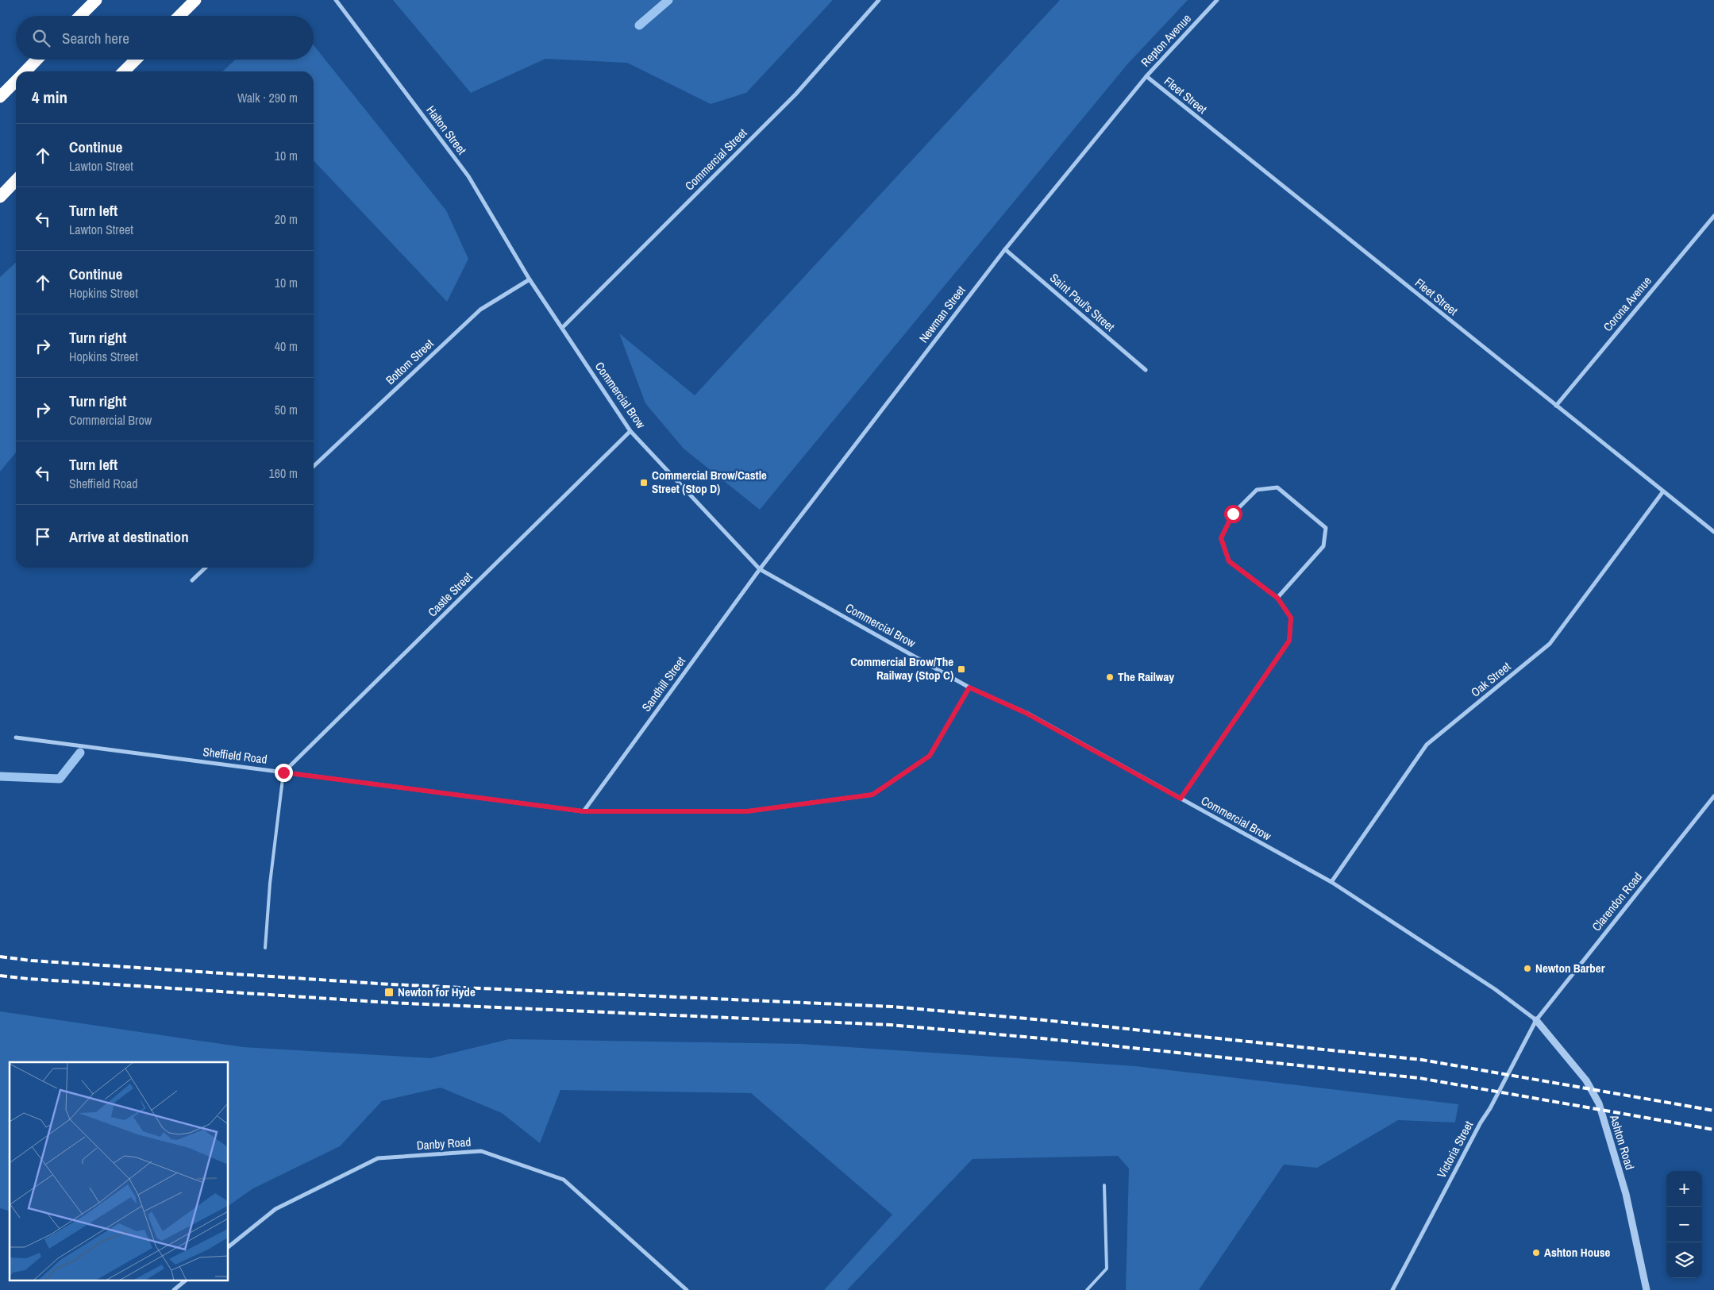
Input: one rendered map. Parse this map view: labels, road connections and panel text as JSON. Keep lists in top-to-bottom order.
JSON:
{
  "streets": {
    "street": [
      "Repton Avenue",
      "Fleet Street",
      "Halton Street",
      "Commercial Street",
      "Saint Paul's Street",
      "Corona Avenue",
      "Newman Street",
      "Bottom Street",
      "Commercial Brow",
      "Castle Street",
      "Oak Street",
      "Sandhill Street",
      "Sheffield Road",
      "Clarendon Road",
      "Ashton Road",
      "Danby Road",
      "Victoria Street"
    ]
  },
  "crossings": [
    ["Repton Avenue", "Fleet Street"],
    ["Repton Avenue", "Newman Street"],
    ["Fleet Street", "Corona Avenue"],
    ["Fleet Street", "Newman Street"],
    ["Fleet Street", "Oak Street"],
    ["Halton Street", "Bottom Street"],
    ["Halton Street", "Commercial Brow"],
    ["Commercial Street", "Commercial Brow"],
    ["Saint Paul's Street", "Newman Street"],
    ["Newman Street", "Commercial Brow"],
    ["Newman Street", "Sandhill Street"],
    ["Bottom Street", "Commercial Brow"],
    ["Commercial Brow", "Castle Street"],
    ["Commercial Brow", "Oak Street"],
    ["Commercial Brow", "Sandhill Street"],
    ["Commercial Brow", "Sheffield Road"],
    ["Commercial Brow", "Clarendon Road"],
    ["Commercial Brow", "Ashton Road"],
    ["Commercial Brow", "Victoria Street"],
    ["Castle Street", "Sheffield Road"],
    ["Sandhill Street", "Sheffield Road"],
    ["Clarendon Road", "Ashton Road"],
    ["Clarendon Road", "Victoria Street"],
    ["Ashton Road", "Victoria Street"]
  ],
  "places": {
    "transit": ["Commercial Brow/Castle Street (Stop D)", "Commercial Brow/The Railway (Stop C)", "Newton for Hyde"],
    "other": ["The Railway", "Newton Barber", "Ashton House"]
  },
  "page": {
    "search": "Search here",
    "heading": ["4 min", "Walk · 290 m"],
    "list": [
      ["Continue", "Lawton Street", "10 m"],
      ["Turn left", "Lawton Street", "20 m"],
      ["Continue", "Hopkins Street", "10 m"],
      ["Turn right", "Hopkins Street", "40 m"],
      ["Turn right", "Commercial Brow", "50 m"],
      ["Turn left", "Sheffield Road", "160 m"],
      "Arrive at destination"
    ],
    "map_buttons": ["+", "−"]
  }
}
